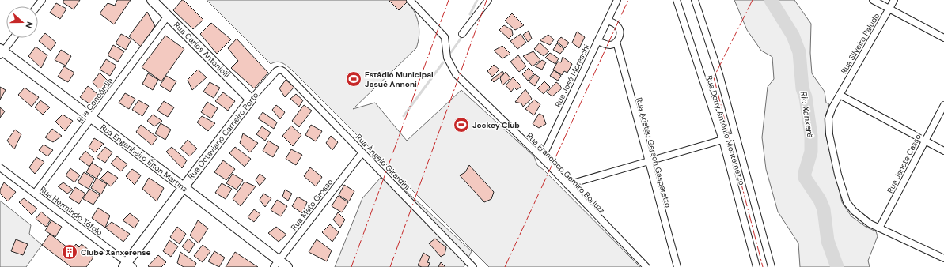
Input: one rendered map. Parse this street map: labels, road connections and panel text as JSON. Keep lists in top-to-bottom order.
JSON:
{
  "streets": {
    "street": [
      "Rua Silveiro Paludo",
      "Rua Carlos Antoniolli",
      "Rua José Moreschi",
      "Rua Concórdia",
      "Rua Dorly Antônio Montemezzo",
      "Rua Octaviano Carneiro Porto",
      "Rua Aristeu Gerson Gasparetto",
      "Rua Engenheiro Élton Martins",
      "Rua Ângelo Girardini",
      "Rua Janete Cassol",
      "Rua Francisco Gemiro Borluzz",
      "Rua Mato Grosso",
      "Rua Hermindo Tófolo"
    ]
  },
  "crossings": [
    ["Rua Silveiro Paludo", "Rua Janete Cassol"],
    ["Rua Carlos Antoniolli", "Rua Concórdia"],
    ["Rua Carlos Antoniolli", "Rua Octaviano Carneiro Porto"],
    ["Rua José Moreschi", "Rua Francisco Gemiro Borluzz"],
    ["Rua Concórdia", "Rua Engenheiro Élton Martins"],
    ["Rua Concórdia", "Rua Hermindo Tófolo"],
    ["Rua Octaviano Carneiro Porto", "Rua Engenheiro Élton Martins"],
    ["Rua Octaviano Carneiro Porto", "Rua Ângelo Girardini"],
    ["Rua Octaviano Carneiro Porto", "Rua Hermindo Tófolo"],
    ["Rua Engenheiro Élton Martins", "Rua Mato Grosso"],
    ["Rua Ângelo Girardini", "Rua Mato Grosso"]
  ],
  "water": ["Rio Xanxerê"],
  "places": {
    "sports": ["Estádio Municipal Josué Annoni", "Jockey Club"],
    "building": ["Clube Xanxerense"]
  },
  "north": "right"
}
